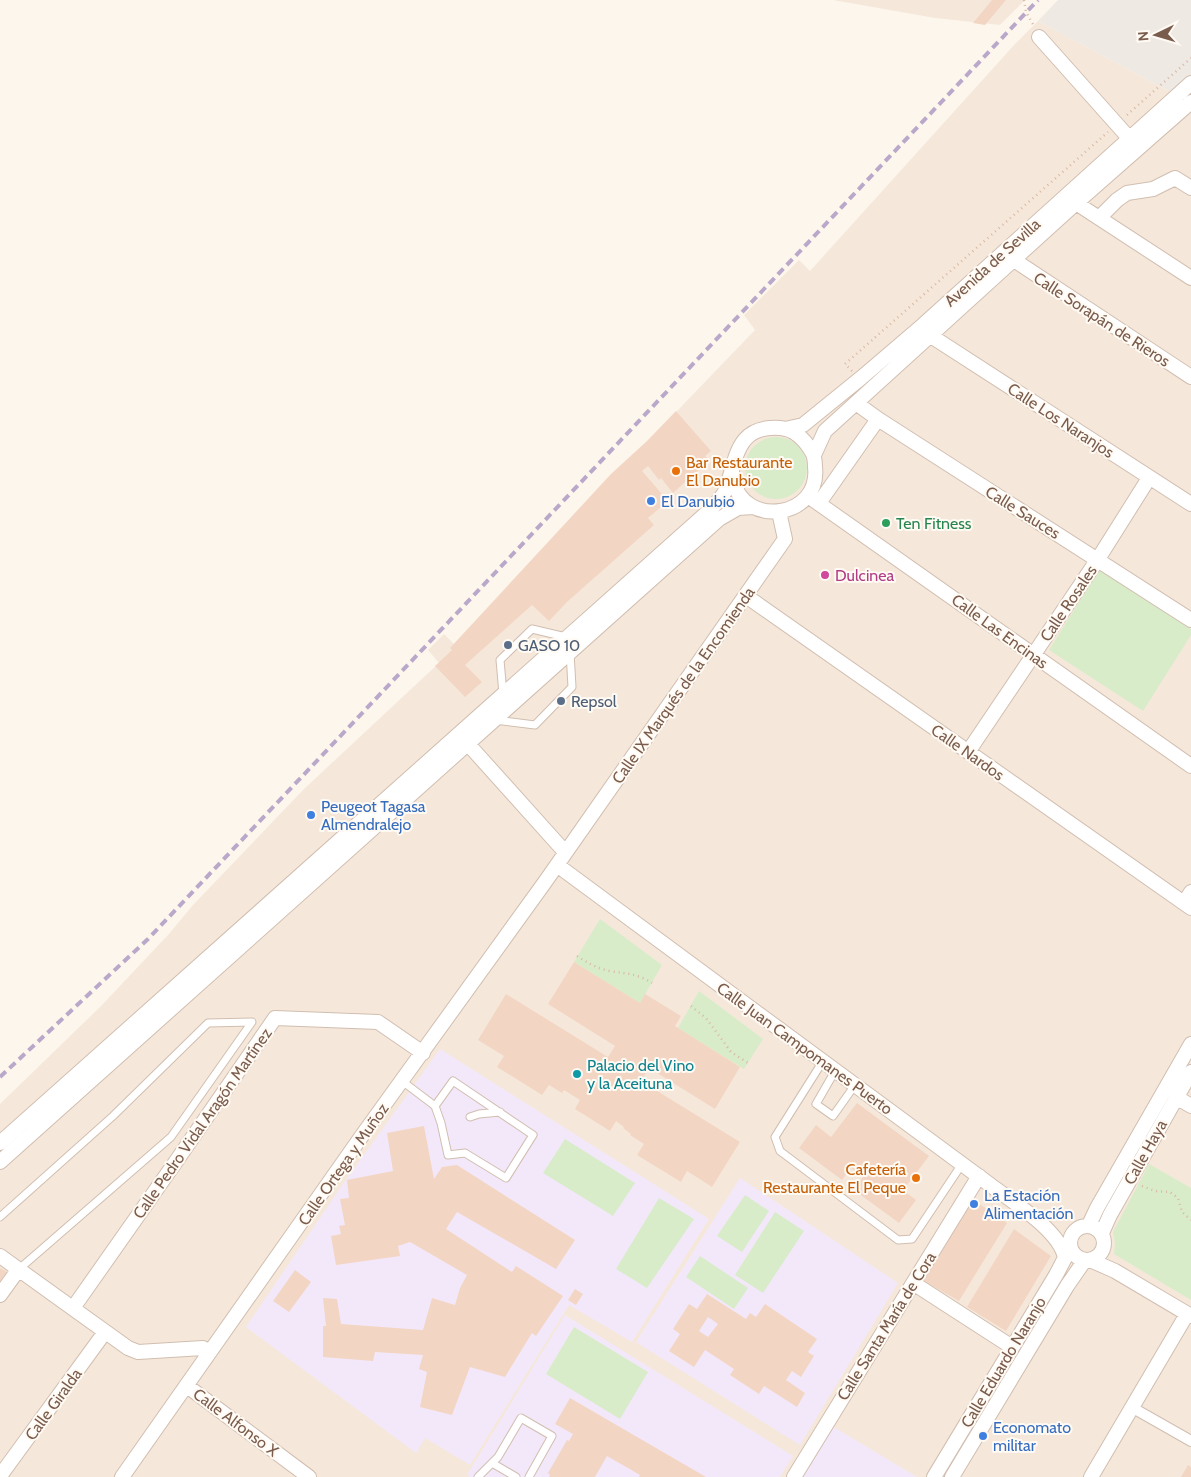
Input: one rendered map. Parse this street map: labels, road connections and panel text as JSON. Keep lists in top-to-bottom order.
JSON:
{
  "streets": {
    "street": [
      "Avenida de Sevilla",
      "Calle Sorapán de Rieros",
      "Calle Los Naranjos",
      "Calle Sauces",
      "Calle Rosales",
      "Calle Las Encinas",
      "Calle IX Marqués de la Encomienda",
      "Calle Nardos",
      "Calle Juan Campomanes Puerto",
      "Calle Pedro Vidal Aragón Martínez",
      "Calle Haya",
      "Calle Ortega y Muñoz",
      "Calle Santa María de Cora",
      "Calle Eduardo Naranjo",
      "Calle Giralda",
      "Calle Alfonso X"
    ]
  },
  "crossings": [
    ["Avenida de Sevilla", "Calle Sorapán de Rieros"],
    ["Avenida de Sevilla", "Calle Los Naranjos"],
    ["Avenida de Sevilla", "Calle Sauces"],
    ["Avenida de Sevilla", "Calle Las Encinas"],
    ["Avenida de Sevilla", "Calle IX Marqués de la Encomienda"],
    ["Calle Los Naranjos", "Calle Rosales"],
    ["Calle Sauces", "Calle Rosales"],
    ["Calle Rosales", "Calle Las Encinas"],
    ["Calle Rosales", "Calle Nardos"],
    ["Calle Las Encinas", "Calle IX Marqués de la Encomienda"],
    ["Calle IX Marqués de la Encomienda", "Calle Nardos"],
    ["Calle IX Marqués de la Encomienda", "Calle Ortega y Muñoz"],
    ["Calle Juan Campomanes Puerto", "Calle Haya"],
    ["Calle Juan Campomanes Puerto", "Calle Ortega y Muñoz"],
    ["Calle Juan Campomanes Puerto", "Calle Santa María de Cora"],
    ["Calle Juan Campomanes Puerto", "Calle Eduardo Naranjo"],
    ["Calle Pedro Vidal Aragón Martínez", "Calle Ortega y Muñoz"],
    ["Calle Haya", "Calle Eduardo Naranjo"],
    ["Calle Ortega y Muñoz", "Calle Alfonso X"]
  ],
  "places": [
    "Bar Restaurante El Danubio",
    "El Danubio",
    "Ten Fitness",
    "Dulcinea",
    "GASO 10",
    "Repsol",
    "Peugeot Tagasa Almendralejo",
    "Palacio del Vino y la Aceituna",
    "Cafetería Restaurante El Peque",
    "La Estación Alimentación",
    "Economato militar"
  ],
  "north": "left"
}
